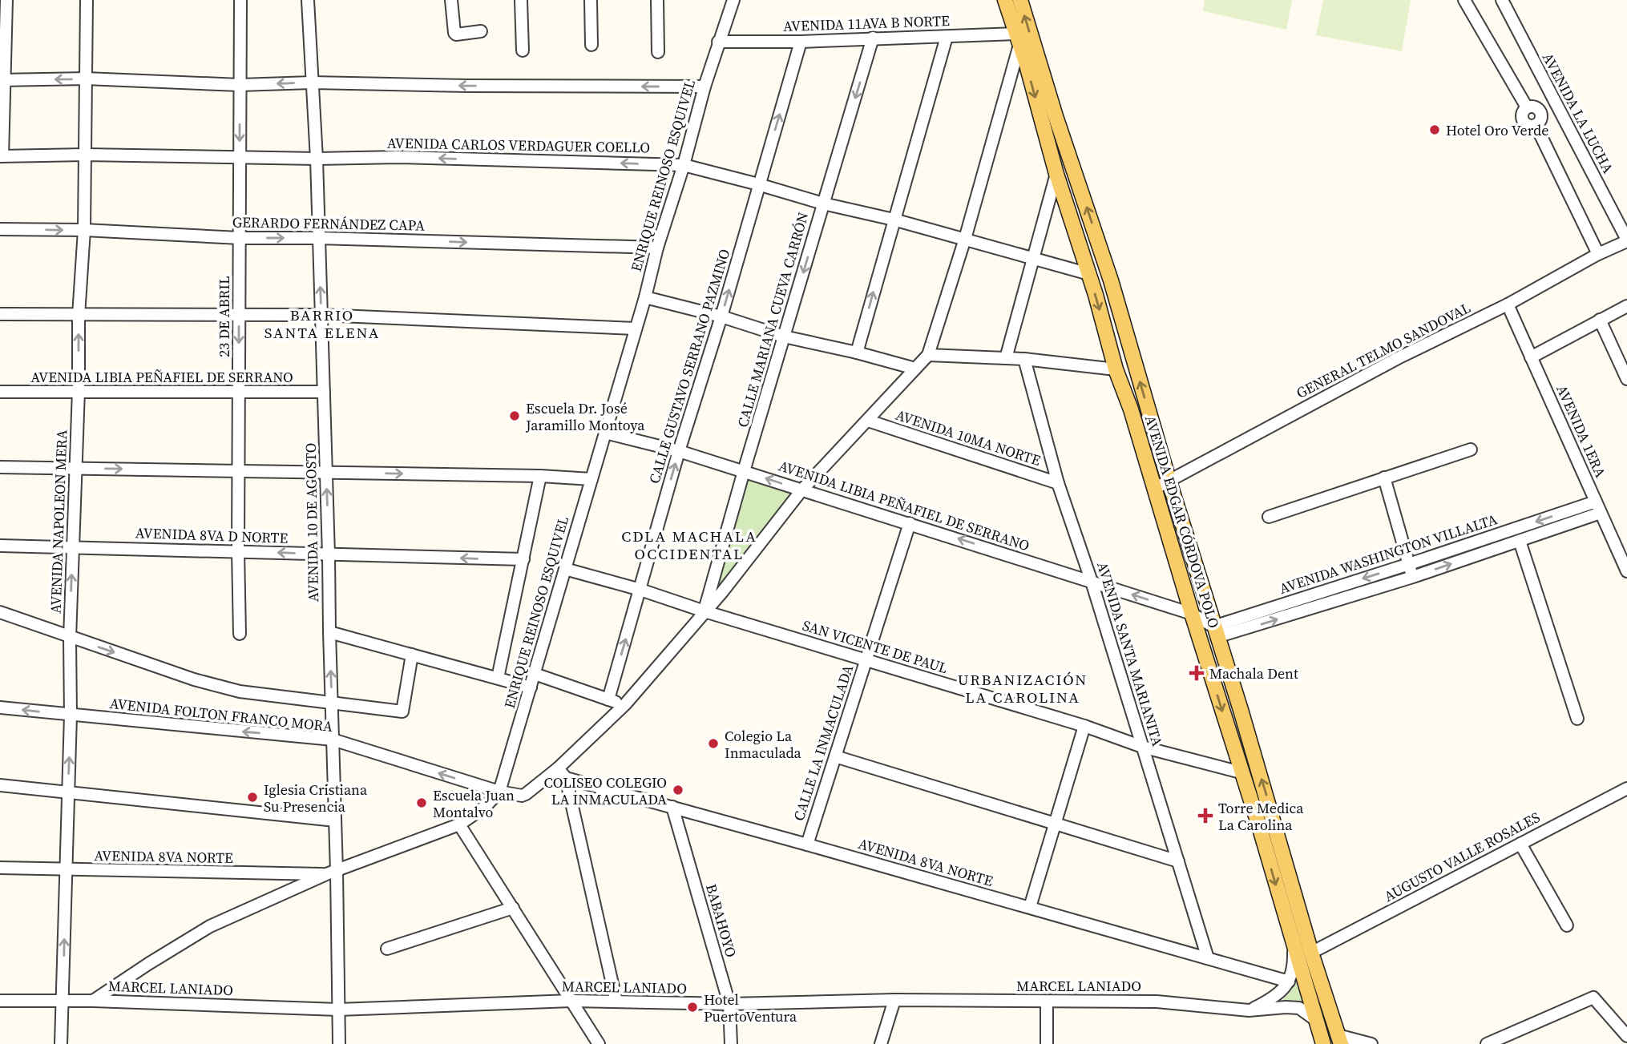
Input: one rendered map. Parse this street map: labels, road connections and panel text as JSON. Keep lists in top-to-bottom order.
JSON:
{
  "streets": {
    "main road": ["AVENIDA EDGAR CÓRDOVA POLO"],
    "street": [
      "AVENIDA 11AVA B NORTE",
      "AVENIDA LA LUCHA",
      "AVENIDA CARLOS VERDAGUER COELLO",
      "ENRIQUE REINOSO ESQUIVEL",
      "GERARDO FERNÁNDEZ CAPA",
      "23 DE ABRIL",
      "CALLE MARIANA CUEVA CARRÓN",
      "GENERAL TELMO SANDOVAL",
      "CALLE GUSTAVO SERRANO PAZMINO",
      "AVENIDA LIBIA PEÑAFIEL DE SERRANO",
      "AVENIDA 1ERA",
      "AVENIDA 10MA NORTE",
      "AVENIDA NAPOLEON MERA",
      "AVENIDA 10 DE AGOSTO",
      "AVENIDA 8VA D NORTE",
      "AVENIDA WASHINGTON VILLALTA",
      "SAN VICENTE DE PAUL",
      "AVENIDA SANTA MARIANITA",
      "AVENIDA FOLTON FRANCO MORA",
      "CALLE LA INMACULADA",
      "AVENIDA 8VA NORTE",
      "AUGUSTO VALLE ROSALES",
      "BABAHOYO",
      "MARCEL LANIADO"
    ]
  },
  "crossings": [
    ["AVENIDA 11AVA B NORTE", "ENRIQUE REINOSO ESQUIVEL"],
    ["AVENIDA 11AVA B NORTE", "CALLE MARIANA CUEVA CARRÓN"],
    ["AVENIDA 11AVA B NORTE", "CALLE GUSTAVO SERRANO PAZMINO"],
    ["AVENIDA 11AVA B NORTE", "AVENIDA EDGAR CÓRDOVA POLO"],
    ["AVENIDA LA LUCHA", "GENERAL TELMO SANDOVAL"],
    ["AVENIDA CARLOS VERDAGUER COELLO", "ENRIQUE REINOSO ESQUIVEL"],
    ["AVENIDA CARLOS VERDAGUER COELLO", "23 DE ABRIL"],
    ["AVENIDA CARLOS VERDAGUER COELLO", "CALLE MARIANA CUEVA CARRÓN"],
    ["AVENIDA CARLOS VERDAGUER COELLO", "CALLE GUSTAVO SERRANO PAZMINO"],
    ["AVENIDA CARLOS VERDAGUER COELLO", "AVENIDA NAPOLEON MERA"],
    ["AVENIDA CARLOS VERDAGUER COELLO", "AVENIDA EDGAR CÓRDOVA POLO"],
    ["AVENIDA CARLOS VERDAGUER COELLO", "AVENIDA 10 DE AGOSTO"],
    ["ENRIQUE REINOSO ESQUIVEL", "GERARDO FERNÁNDEZ CAPA"],
    ["ENRIQUE REINOSO ESQUIVEL", "AVENIDA LIBIA PEÑAFIEL DE SERRANO"],
    ["ENRIQUE REINOSO ESQUIVEL", "AVENIDA 10 DE AGOSTO"],
    ["ENRIQUE REINOSO ESQUIVEL", "SAN VICENTE DE PAUL"],
    ["ENRIQUE REINOSO ESQUIVEL", "AVENIDA FOLTON FRANCO MORA"],
    ["ENRIQUE REINOSO ESQUIVEL", "AVENIDA 8VA NORTE"],
    ["ENRIQUE REINOSO ESQUIVEL", "MARCEL LANIADO"],
    ["GERARDO FERNÁNDEZ CAPA", "23 DE ABRIL"],
    ["GERARDO FERNÁNDEZ CAPA", "AVENIDA NAPOLEON MERA"],
    ["GERARDO FERNÁNDEZ CAPA", "AVENIDA 10 DE AGOSTO"],
    ["23 DE ABRIL", "AVENIDA LIBIA PEÑAFIEL DE SERRANO"],
    ["23 DE ABRIL", "AVENIDA 8VA D NORTE"],
    ["CALLE MARIANA CUEVA CARRÓN", "AVENIDA LIBIA PEÑAFIEL DE SERRANO"],
    ["CALLE MARIANA CUEVA CARRÓN", "SAN VICENTE DE PAUL"],
    ["CALLE MARIANA CUEVA CARRÓN", "AVENIDA FOLTON FRANCO MORA"],
    ["GENERAL TELMO SANDOVAL", "AVENIDA 1ERA"],
    ["GENERAL TELMO SANDOVAL", "AVENIDA EDGAR CÓRDOVA POLO"],
    ["CALLE GUSTAVO SERRANO PAZMINO", "AVENIDA LIBIA PEÑAFIEL DE SERRANO"],
    ["CALLE GUSTAVO SERRANO PAZMINO", "SAN VICENTE DE PAUL"],
    ["AVENIDA LIBIA PEÑAFIEL DE SERRANO", "AVENIDA NAPOLEON MERA"],
    ["AVENIDA LIBIA PEÑAFIEL DE SERRANO", "AVENIDA EDGAR CÓRDOVA POLO"],
    ["AVENIDA LIBIA PEÑAFIEL DE SERRANO", "AVENIDA 10 DE AGOSTO"],
    ["AVENIDA LIBIA PEÑAFIEL DE SERRANO", "AVENIDA SANTA MARIANITA"],
    ["AVENIDA LIBIA PEÑAFIEL DE SERRANO", "AVENIDA FOLTON FRANCO MORA"],
    ["AVENIDA LIBIA PEÑAFIEL DE SERRANO", "CALLE LA INMACULADA"],
    ["AVENIDA 1ERA", "AVENIDA WASHINGTON VILLALTA"],
    ["AVENIDA 10MA NORTE", "AVENIDA SANTA MARIANITA"],
    ["AVENIDA 10MA NORTE", "AVENIDA FOLTON FRANCO MORA"],
    ["AVENIDA NAPOLEON MERA", "AVENIDA 8VA D NORTE"],
    ["AVENIDA NAPOLEON MERA", "AVENIDA FOLTON FRANCO MORA"],
    ["AVENIDA NAPOLEON MERA", "AVENIDA 8VA NORTE"],
    ["AVENIDA NAPOLEON MERA", "MARCEL LANIADO"],
    ["AVENIDA EDGAR CÓRDOVA POLO", "AVENIDA WASHINGTON VILLALTA"],
    ["AVENIDA EDGAR CÓRDOVA POLO", "SAN VICENTE DE PAUL"],
    ["AVENIDA EDGAR CÓRDOVA POLO", "AUGUSTO VALLE ROSALES"],
    ["AVENIDA EDGAR CÓRDOVA POLO", "MARCEL LANIADO"],
    ["AVENIDA 10 DE AGOSTO", "AVENIDA 8VA D NORTE"],
    ["AVENIDA 10 DE AGOSTO", "AVENIDA FOLTON FRANCO MORA"],
    ["AVENIDA 10 DE AGOSTO", "AVENIDA 8VA NORTE"],
    ["AVENIDA 10 DE AGOSTO", "MARCEL LANIADO"],
    ["SAN VICENTE DE PAUL", "AVENIDA SANTA MARIANITA"],
    ["SAN VICENTE DE PAUL", "AVENIDA FOLTON FRANCO MORA"],
    ["SAN VICENTE DE PAUL", "CALLE LA INMACULADA"],
    ["AVENIDA SANTA MARIANITA", "AVENIDA 8VA NORTE"],
    ["AVENIDA FOLTON FRANCO MORA", "AVENIDA 8VA NORTE"],
    ["CALLE LA INMACULADA", "AVENIDA 8VA NORTE"],
    ["AVENIDA 8VA NORTE", "BABAHOYO"],
    ["BABAHOYO", "MARCEL LANIADO"]
  ],
  "one_way": ["CALLE GUSTAVO SERRANO PAZMINO", "AVENIDA LIBIA PEÑAFIEL DE SERRANO", "AVENIDA NAPOLEON MERA"],
  "districts": ["BARRIO SANTA ELENA", "CDLA MACHALA OCCIDENTAL", "URBANIZACIÓN LA CAROLINA"],
  "places": {
    "other": [
      "Hotel Oro Verde",
      "Escuela Dr. José Jaramillo Montoya",
      "Colegio La Inmaculada",
      "COLISEO COLEGIO LA INMACULADA",
      "Iglesia Cristiana Su Presencia",
      "Escuela Juan Montalvo",
      "Hotel PuertoVentura"
    ],
    "health": ["Machala Dent", "Torre Medica La Carolina"]
  }
}
